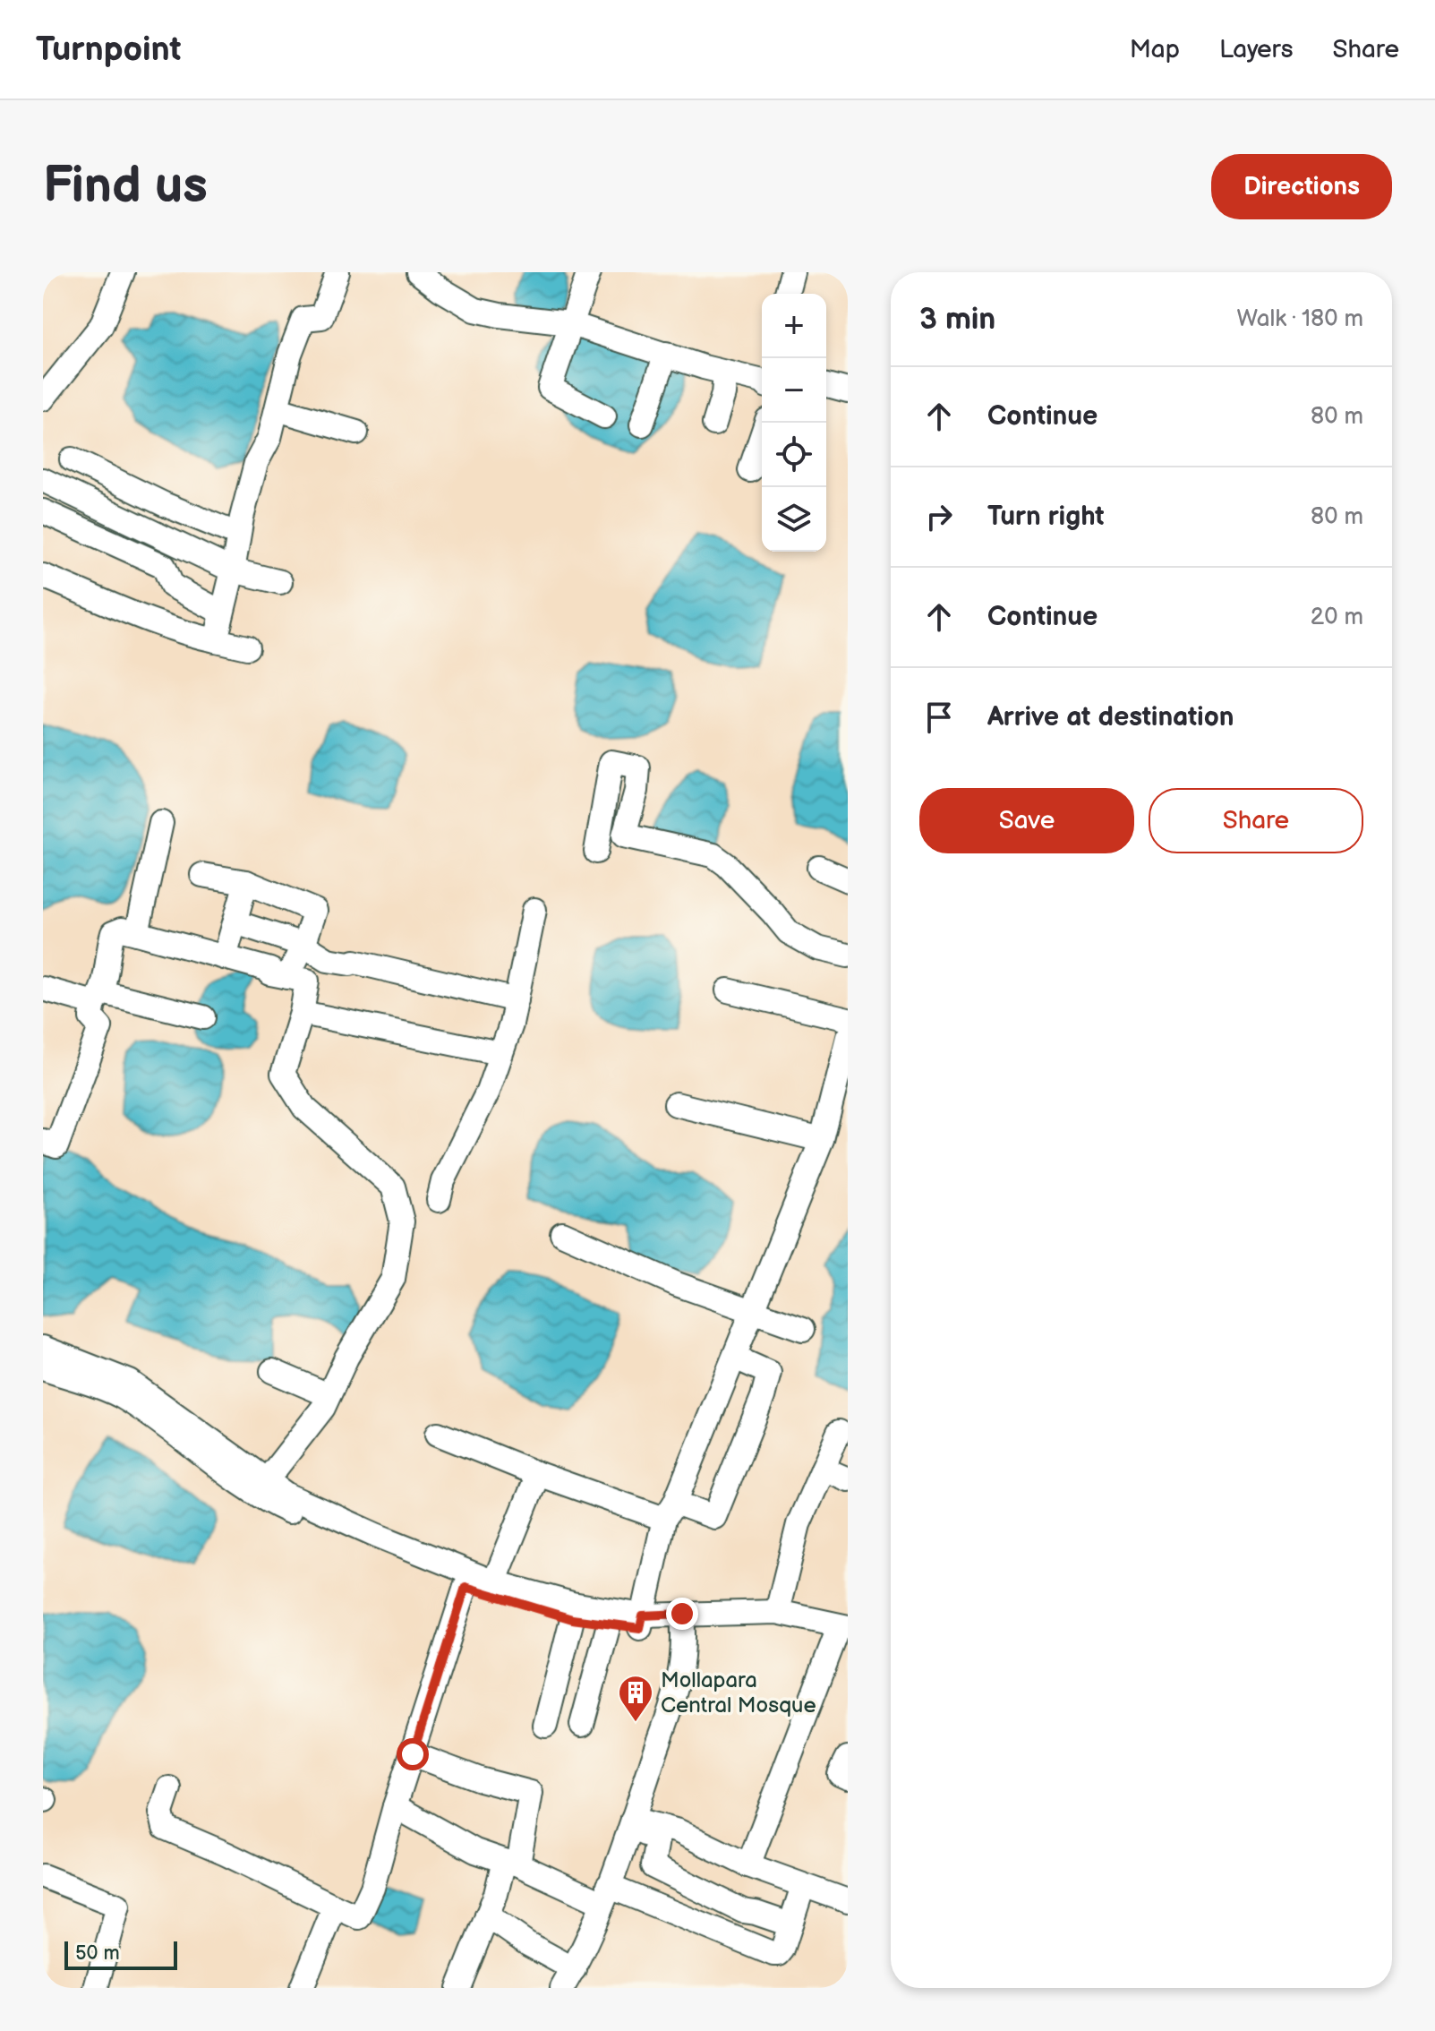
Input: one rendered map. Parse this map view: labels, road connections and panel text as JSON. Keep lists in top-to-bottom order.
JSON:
{
  "places": {
    "building": ["Mollapara Central Mosque"]
  },
  "scale_bar": "50 m",
  "page": {
    "header": "Turnpoint",
    "nav": ["Map", "Layers", "Share"],
    "buttons": [
      "Directions",
      ["Save", "Share"]
    ],
    "title": "Find us",
    "heading": ["3 min", "Walk · 180 m"],
    "map_buttons": ["+", "−"],
    "list": [
      ["Continue", "80 m"],
      ["Turn right", "80 m"],
      ["Continue", "20 m"],
      "Arrive at destination"
    ],
    "scale": "50 m"
  }
}
